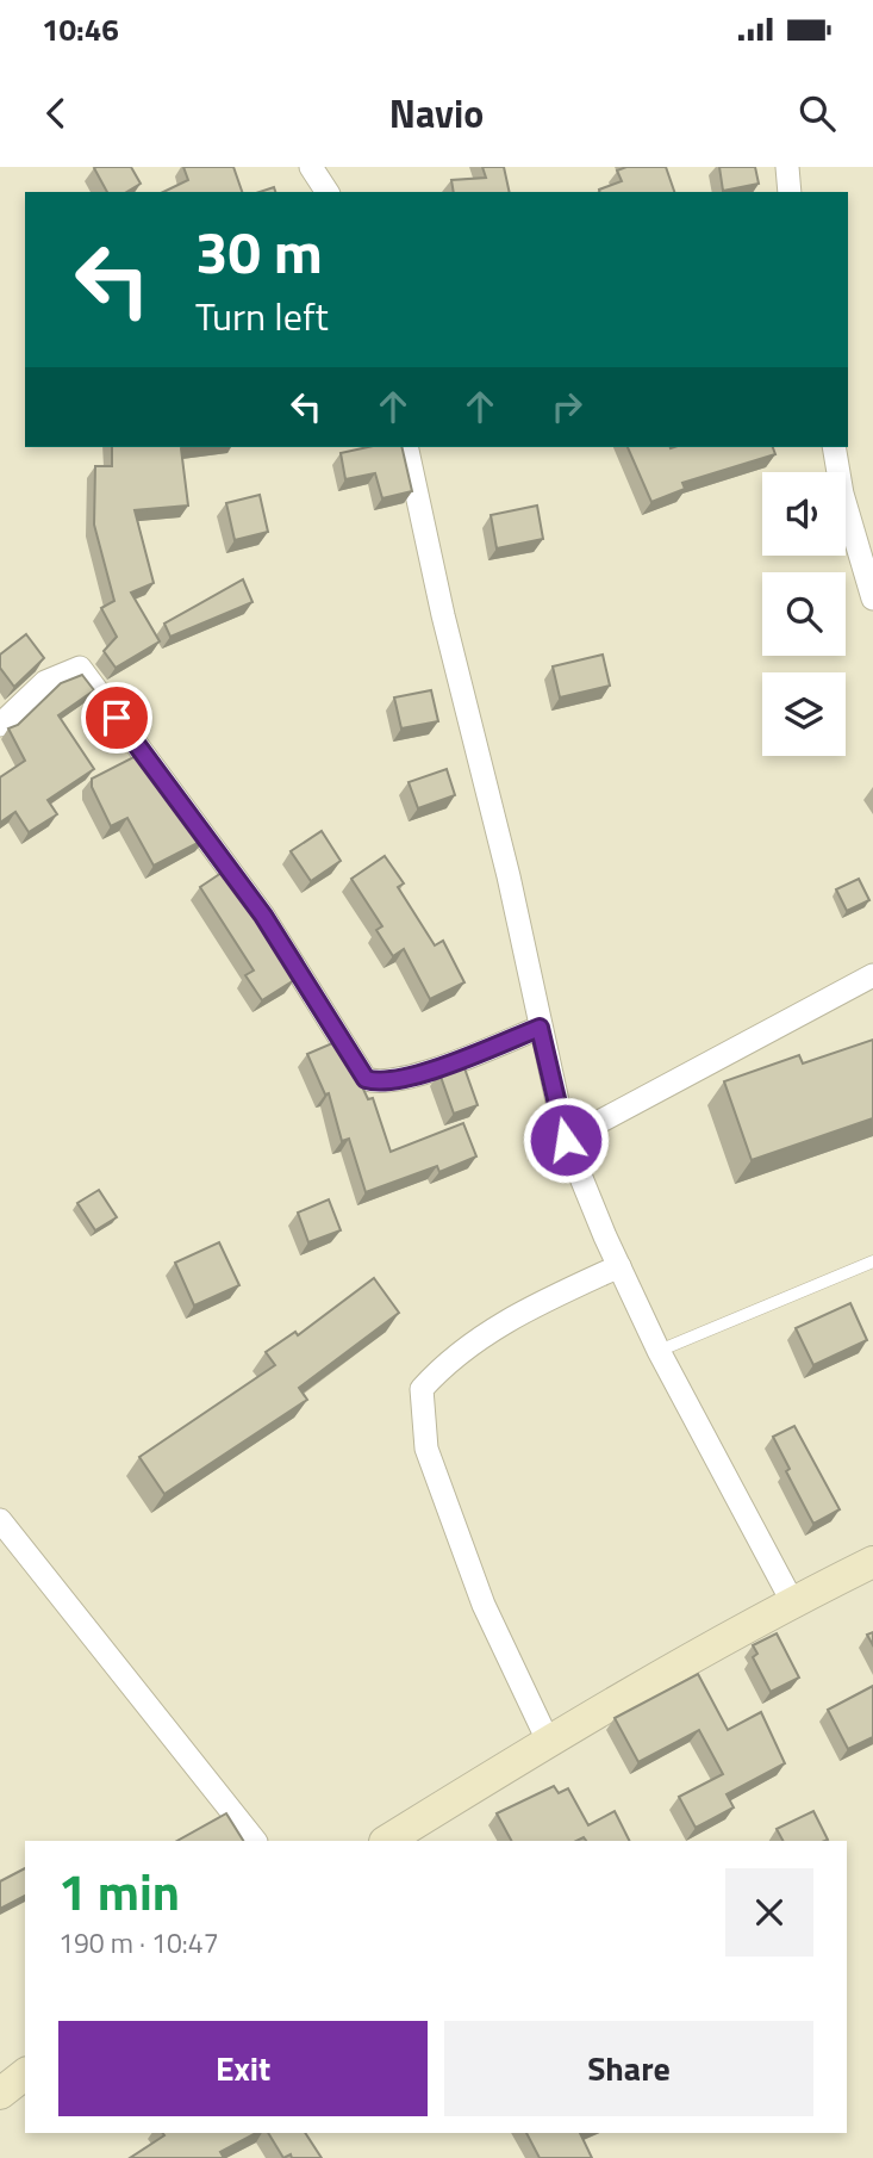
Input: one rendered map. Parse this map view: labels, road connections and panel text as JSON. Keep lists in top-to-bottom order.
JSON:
{
  "page": {
    "status": "10:46",
    "header": "Navio",
    "turn": ["30 m", "Turn left"],
    "heading": ["1 min", "190 m · 10:47"],
    "buttons": ["Exit", "Share"]
  }
}
